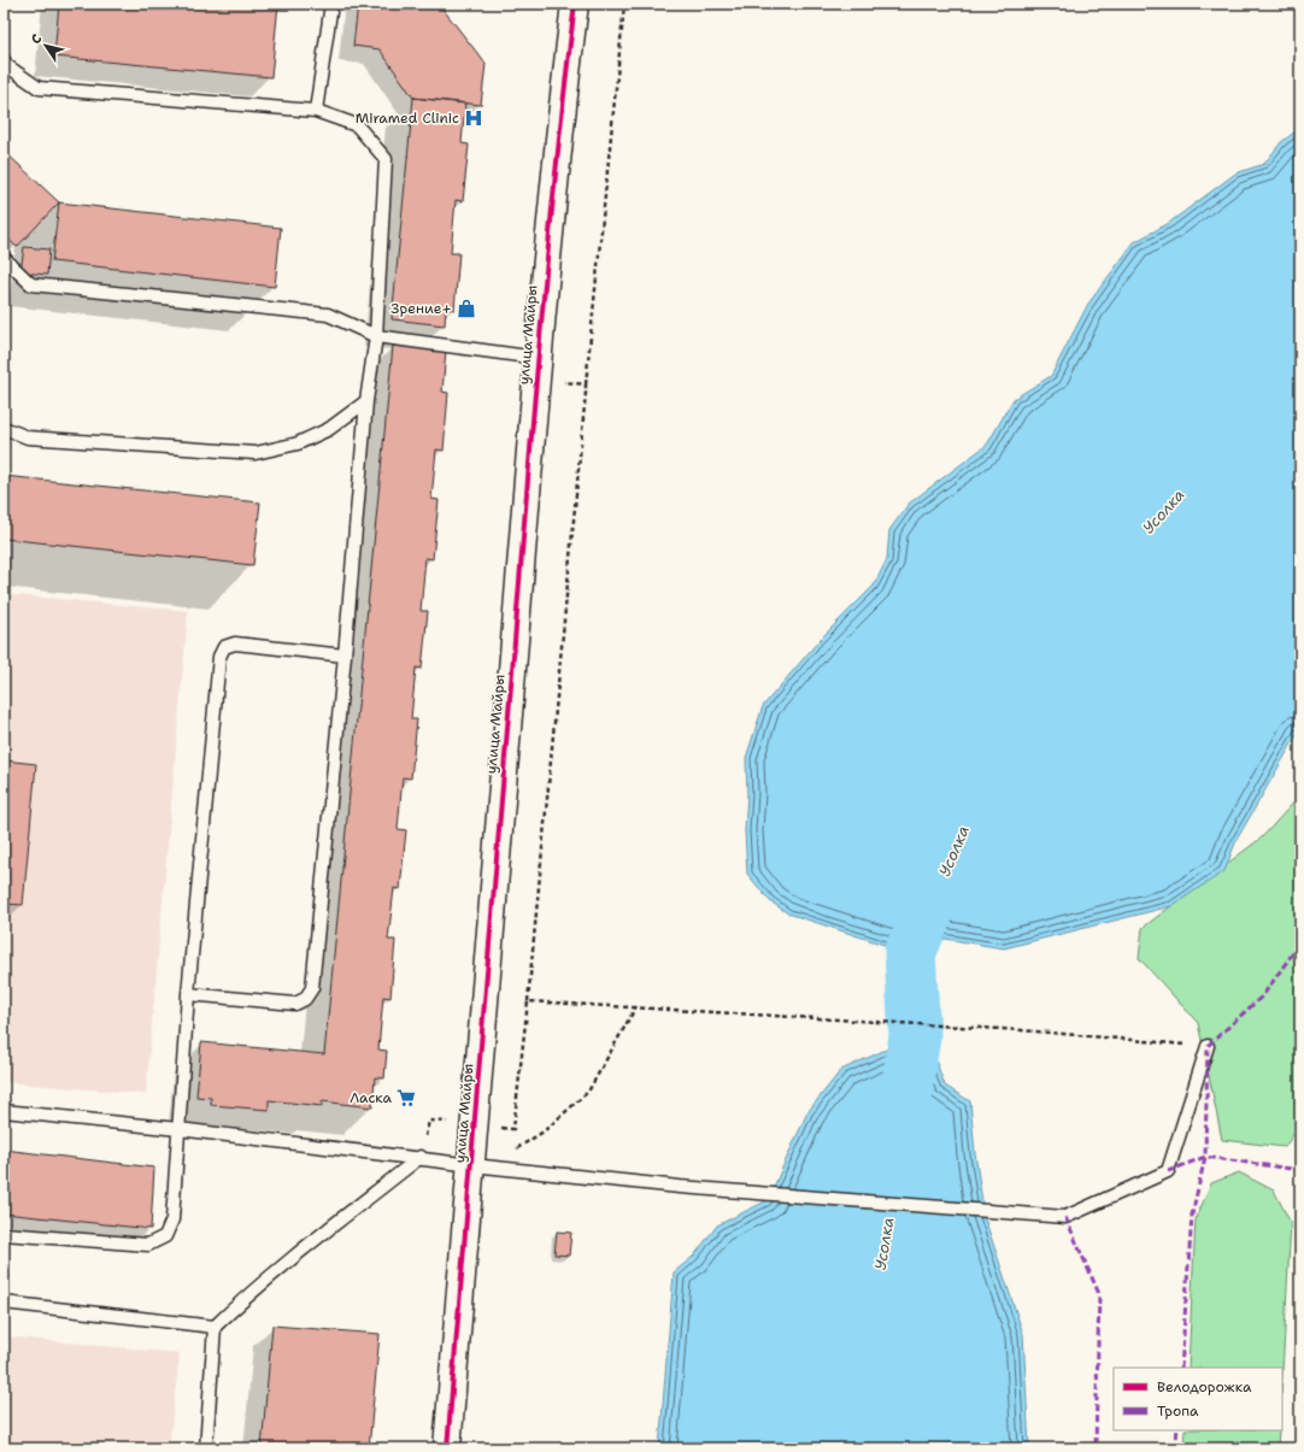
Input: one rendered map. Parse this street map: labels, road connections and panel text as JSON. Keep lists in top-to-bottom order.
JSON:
{
  "streets": {
    "street": ["улица Майры"]
  },
  "water": ["Усолка"],
  "places": {
    "hospital": ["Miramed Clinic"],
    "shop": ["Зрение+"],
    "supermarket": ["Ласка"]
  },
  "legend": ["Велодорожка", "Тропа"],
  "north": "top left"
}
